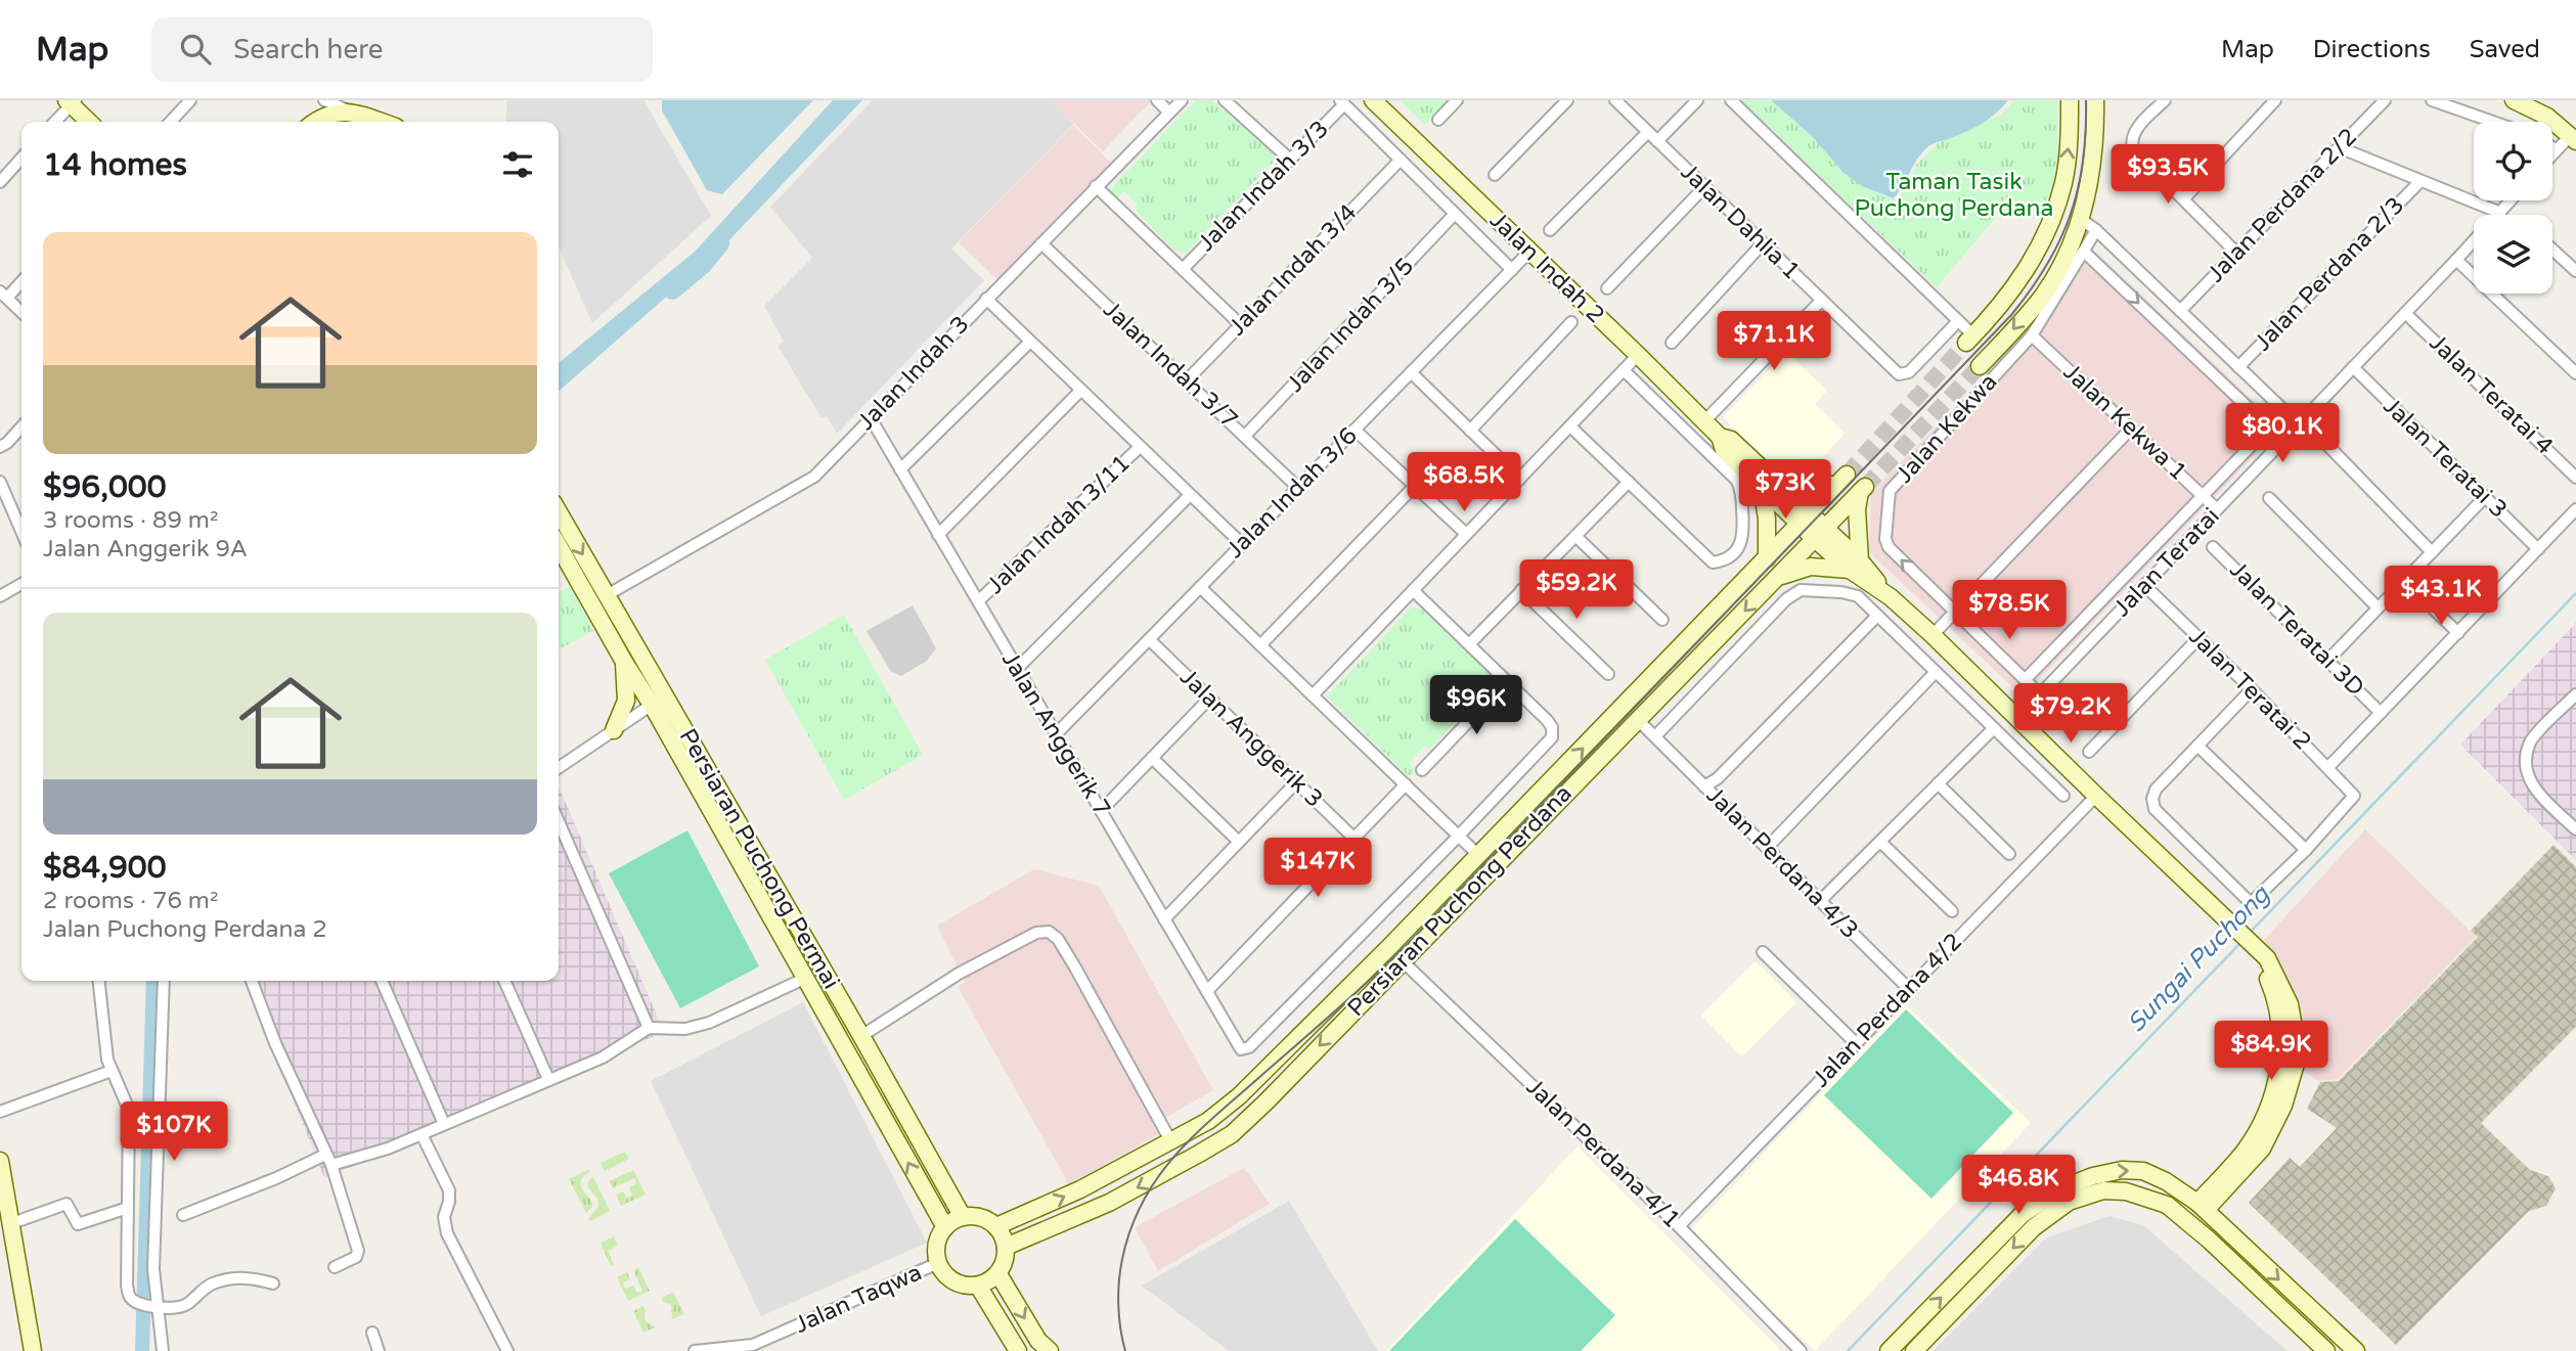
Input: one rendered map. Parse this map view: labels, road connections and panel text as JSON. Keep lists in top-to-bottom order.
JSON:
{
  "streets": {
    "main road": ["Jalan Indah 2", "Persiaran Puchong Permai", "Persiaran Puchong Perdana"],
    "street": [
      "Jalan Indah 3/3",
      "Jalan Perdana 2/2",
      "Jalan Dahlia 1",
      "Jalan Indah 3/4",
      "Jalan Perdana 2/3",
      "Jalan Indah 3/5",
      "Jalan Indah 3/7",
      "Jalan Indah 3",
      "Jalan Teratai 4",
      "Jalan Kekwa 1",
      "Jalan Kekwa",
      "Jalan Teratai 3",
      "Jalan Indah 3/6",
      "Jalan Indah 3/11",
      "Jalan Teratai",
      "Jalan Teratai 3D",
      "Jalan Teratai 2",
      "Jalan Anggerik 7",
      "Jalan Anggerik 3",
      "Jalan Perdana 4/3",
      "Jalan Perdana 4/2",
      "Jalan Perdana 4/1",
      "Jalan Taqwa"
    ]
  },
  "crossings": [
    ["Jalan Indah 2", "Jalan Indah 3/6"],
    ["Jalan Indah 2", "Jalan Teratai"],
    ["Jalan Indah 2", "Persiaran Puchong Perdana"],
    ["Jalan Indah 2", "Jalan Perdana 4/2"],
    ["Jalan Indah 3/4", "Jalan Indah 3/7"],
    ["Jalan Indah 3/5", "Jalan Indah 3/7"],
    ["Jalan Indah 3/7", "Jalan Indah 3"],
    ["Jalan Indah 3/7", "Jalan Indah 3/6"],
    ["Jalan Indah 3", "Jalan Anggerik 7"],
    ["Jalan Indah 3", "Persiaran Puchong Permai"],
    ["Jalan Teratai 4", "Jalan Teratai"],
    ["Jalan Kekwa 1", "Jalan Kekwa"],
    ["Jalan Kekwa 1", "Jalan Teratai"],
    ["Jalan Kekwa", "Jalan Teratai"],
    ["Jalan Teratai 3", "Jalan Teratai"],
    ["Jalan Indah 3/6", "Jalan Anggerik 7"],
    ["Jalan Indah 3/6", "Jalan Anggerik 3"],
    ["Jalan Indah 3/11", "Jalan Anggerik 7"],
    ["Jalan Teratai", "Jalan Teratai 2"],
    ["Persiaran Puchong Permai", "Persiaran Puchong Perdana"],
    ["Persiaran Puchong Permai", "Jalan Taqwa"],
    ["Jalan Perdana 4/3", "Persiaran Puchong Perdana"],
    ["Jalan Perdana 4/3", "Jalan Perdana 4/2"],
    ["Persiaran Puchong Perdana", "Jalan Perdana 4/1"],
    ["Persiaran Puchong Perdana", "Jalan Taqwa"],
    ["Jalan Perdana 4/2", "Jalan Perdana 4/1"]
  ],
  "water": ["Sungai Puchong"],
  "parks": ["Taman Tasik Puchong Perdana"],
  "page": {
    "header": "Map",
    "search": "Search here",
    "nav": ["Map", "Directions", "Saved"],
    "heading": "14 homes",
    "price": [
      "$93.5K",
      "$71.1K",
      "$80.1K",
      "$68.5K",
      "$73K",
      "$59.2K",
      "$43.1K",
      "$78.5K",
      "$96K",
      "$79.2K",
      "$147K",
      "$84.9K",
      "$107K",
      "$46.8K"
    ],
    "list": [
      {
        "name": "$96,000",
        "note": "3 rooms · 89 m² · Jalan Anggerik 9A"
      },
      {
        "name": "$84,900",
        "note": "2 rooms · 76 m² · Jalan Puchong Perdana 2"
      }
    ]
  }
}
